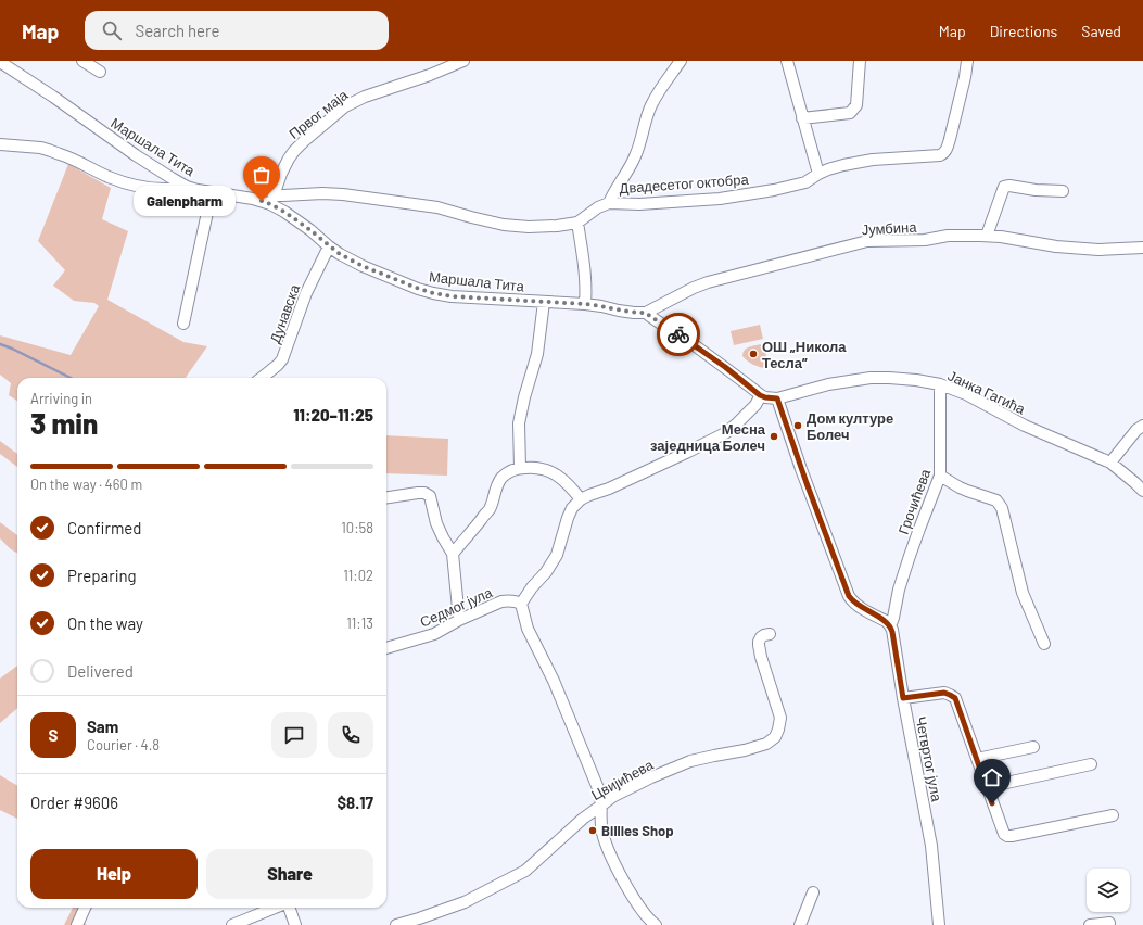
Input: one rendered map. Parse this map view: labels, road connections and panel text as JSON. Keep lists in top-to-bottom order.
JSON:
{
  "streets": {
    "street": [
      "Првог маја",
      "Маршала Тита",
      "Двадесетог октобра",
      "Јумбина",
      "Дунавска",
      "Јанка Гагића",
      "Грочићева",
      "Седмог јула",
      "Четвртог јула",
      "Цвијићева"
    ]
  },
  "crossings": [
    ["Првог маја", "Маршала Тита"],
    ["Првог маја", "Двадесетог октобра"],
    ["Маршала Тита", "Двадесетог октобра"],
    ["Маршала Тита", "Јумбина"],
    ["Маршала Тита", "Дунавска"],
    ["Јанка Гагића", "Грочићева"],
    ["Грочићева", "Четвртог јула"]
  ],
  "places": [
    "Galenpharm",
    "ОШ „Никола Тесла”",
    "Дом културе Болеч",
    "Месна заједница Болеч",
    "Billies Shop"
  ],
  "page": {
    "header": "Map",
    "search": "Search here",
    "nav": ["Map", "Directions", "Saved"],
    "bubble": "Galenpharm",
    "heading": ["3 min", "Arriving in", "11:20–11:25"],
    "panel": [
      "Sam",
      "Courier · 4.8",
      "Order #9606",
      "$8.17"
    ],
    "bar": "On the way · 460 m",
    "list": [
      ["Confirmed", "10:58"],
      ["Preparing", "11:02"],
      ["On the way", "11:13"],
      "Delivered"
    ],
    "round": "S",
    "buttons": ["Help", "Share"]
  }
}
